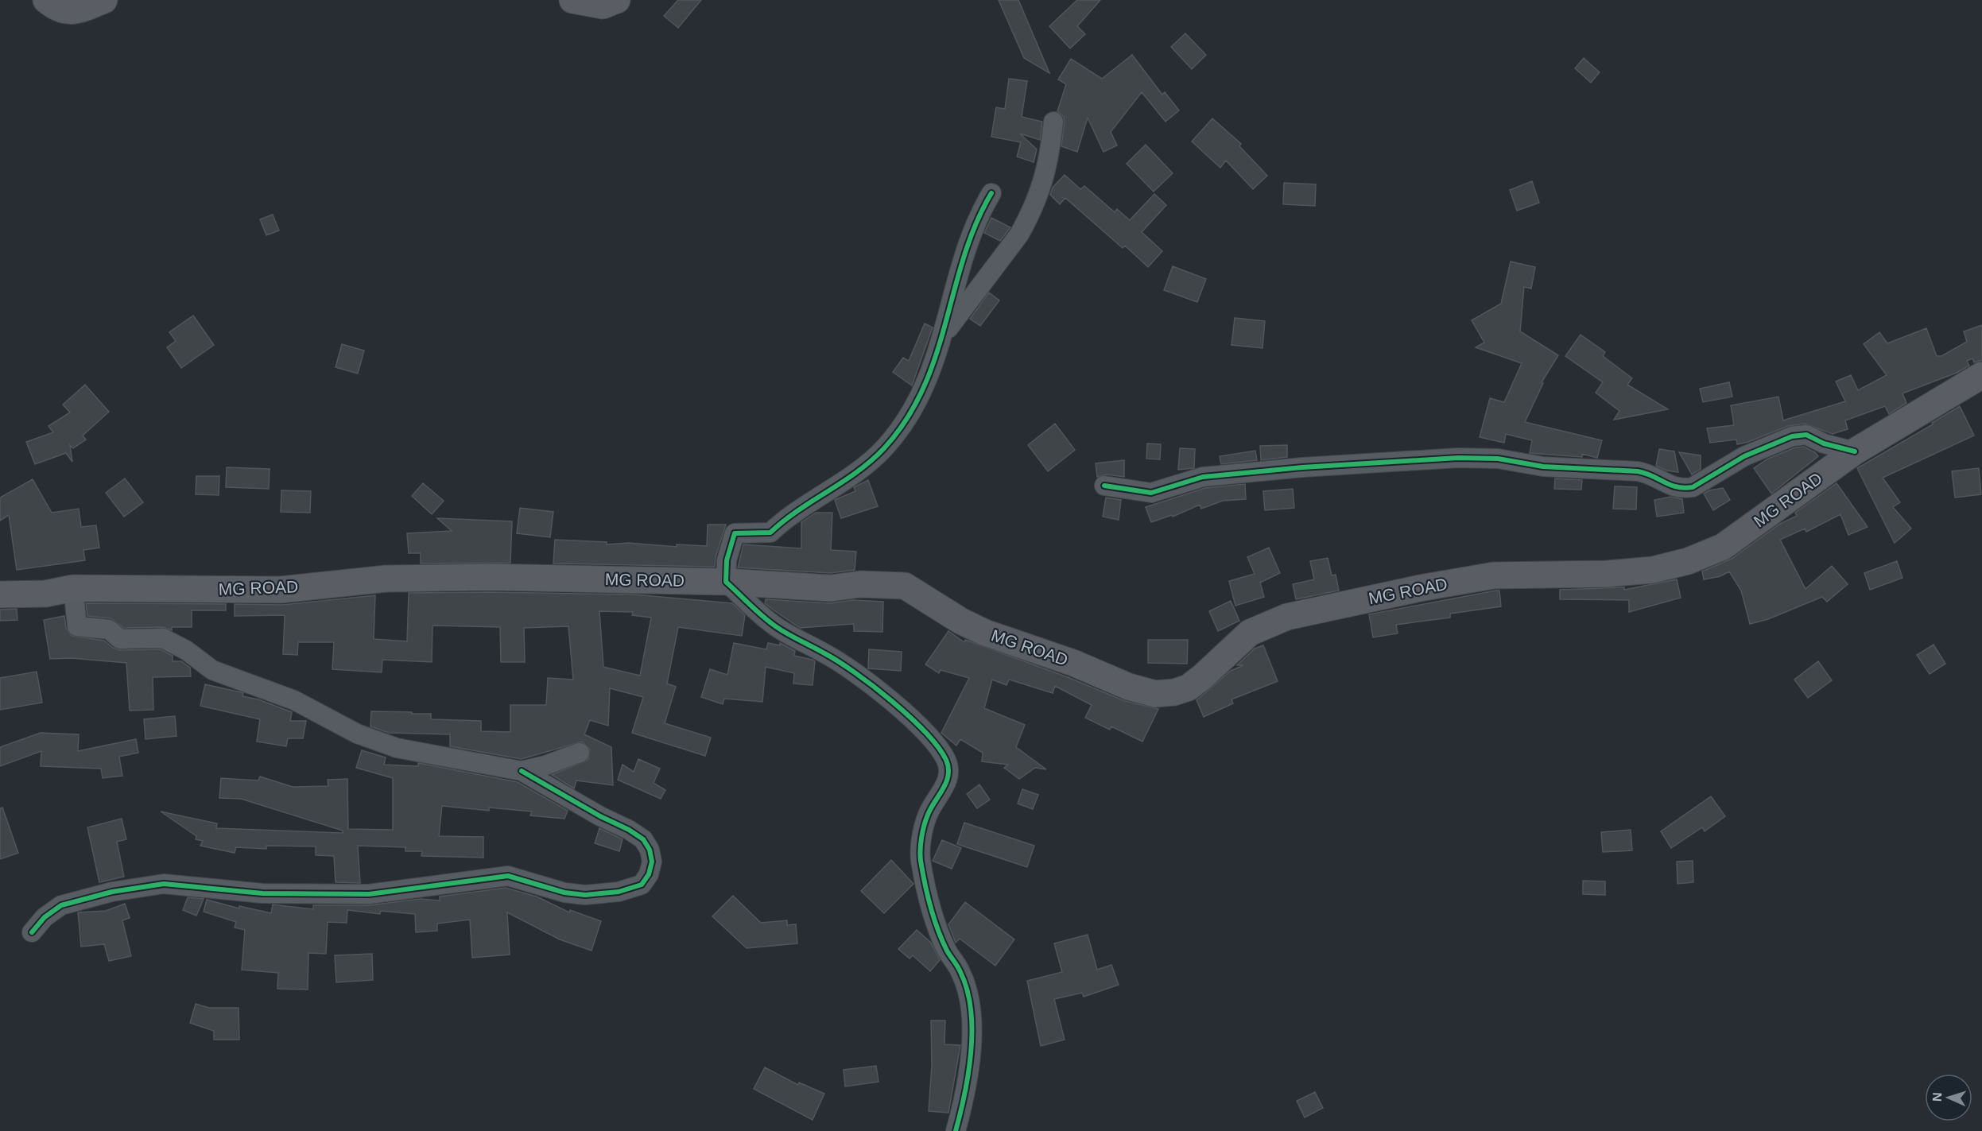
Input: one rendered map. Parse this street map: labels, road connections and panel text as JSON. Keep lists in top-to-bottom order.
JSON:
{
  "streets": {
    "main road": ["MG ROAD"]
  },
  "north": "left"
}
